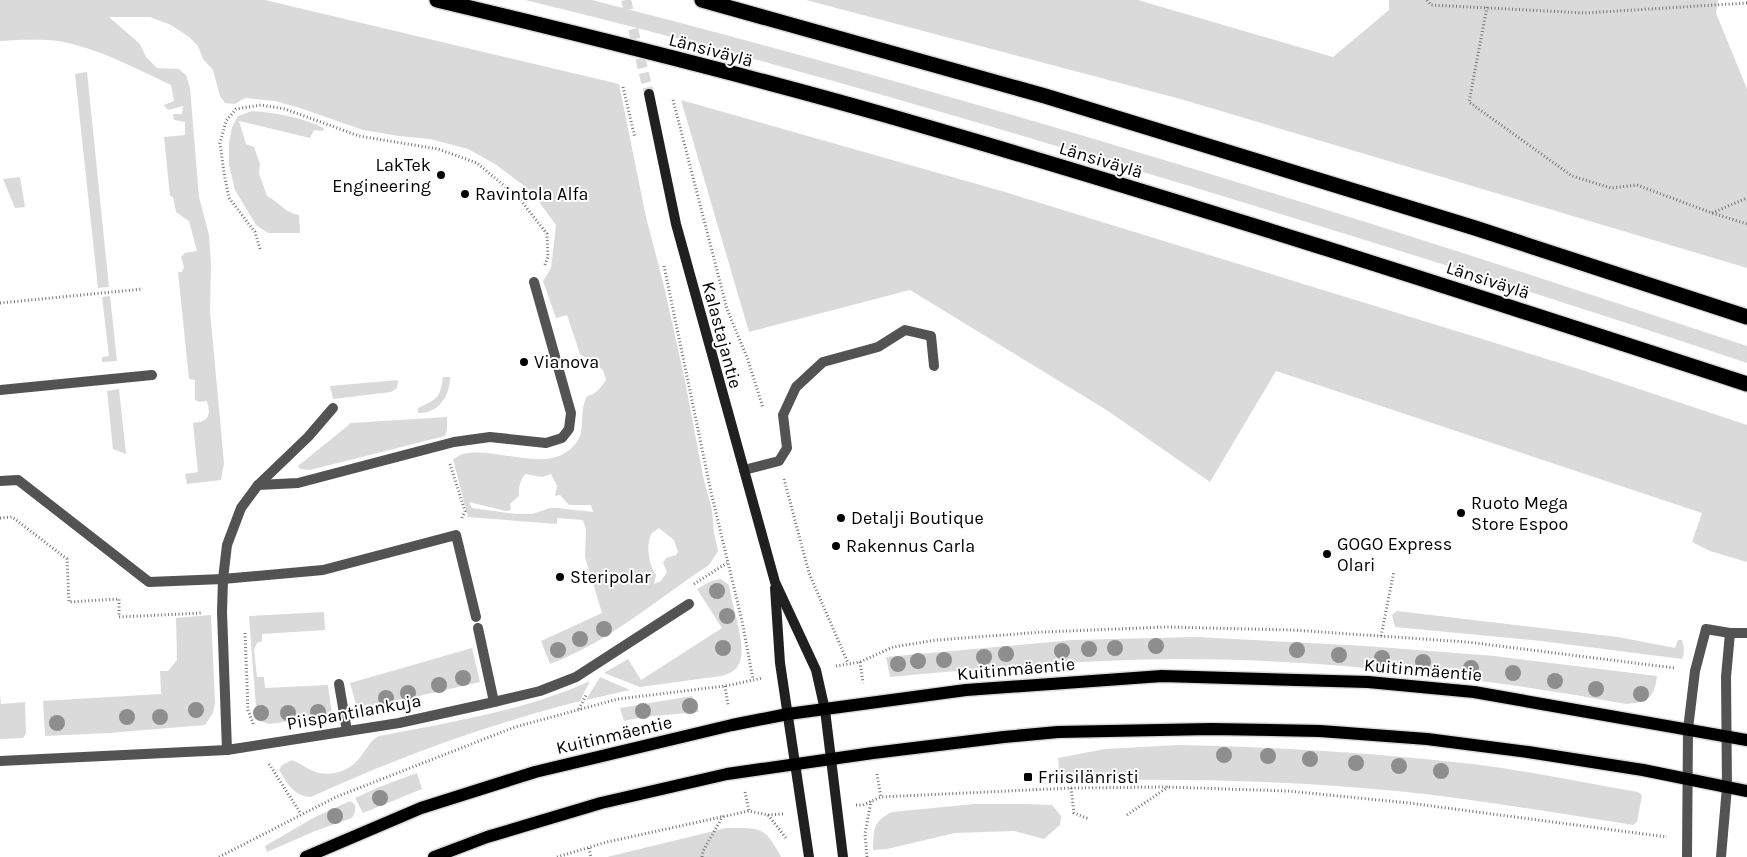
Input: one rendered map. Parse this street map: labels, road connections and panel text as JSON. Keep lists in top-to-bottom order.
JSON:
{
  "streets": {
    "highway": ["Länsiväylä"],
    "main road": ["Kalastajantie", "Kuitinmäentie"],
    "street": ["Piispantilankuja"]
  },
  "crossings": [
    ["Kalastajantie", "Kuitinmäentie"]
  ],
  "places": {
    "other": [
      "LakTek Engineering",
      "Ravintola Alfa",
      "Vianova",
      "Ruoto Mega Store Espoo",
      "Detalji Boutique",
      "Rakennus Carla",
      "GOGO Express Olari",
      "Steripolar"
    ],
    "transit": ["Friisilänristi"]
  }
}
